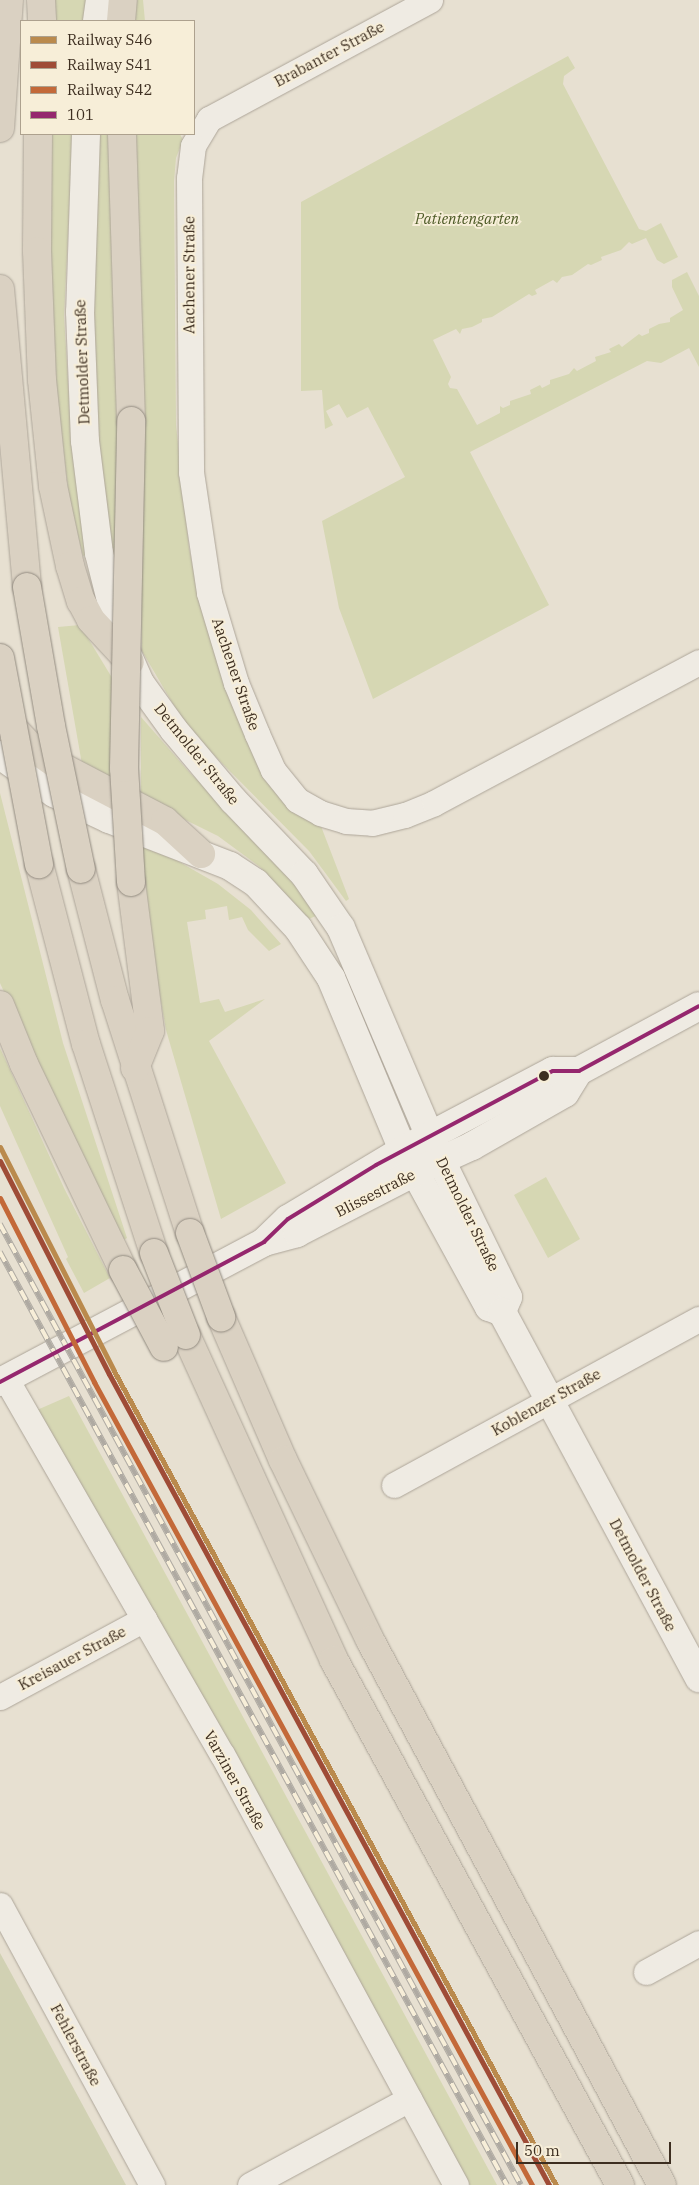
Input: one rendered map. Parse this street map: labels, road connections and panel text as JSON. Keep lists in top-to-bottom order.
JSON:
{
  "streets": {
    "main road": ["Detmolder Straße", "Blissestraße"],
    "street": [
      "Brabanter Straße",
      "Aachener Straße",
      "Koblenzer Straße",
      "Kreisauer Straße",
      "Varziner Straße",
      "Fehlerstraße"
    ]
  },
  "crossings": [
    ["Brabanter Straße", "Aachener Straße"],
    ["Detmolder Straße", "Blissestraße"],
    ["Detmolder Straße", "Koblenzer Straße"],
    ["Blissestraße", "Varziner Straße"],
    ["Kreisauer Straße", "Varziner Straße"]
  ],
  "parks": ["Patientengarten"],
  "lines": [
    "transit line 101",
    "rail line S46",
    "rail line S41",
    "rail line S42"
  ],
  "legend": [
    "Railway S46",
    "Railway S41",
    "Railway S42",
    "101"
  ],
  "scale_bar": "50 m"
}
